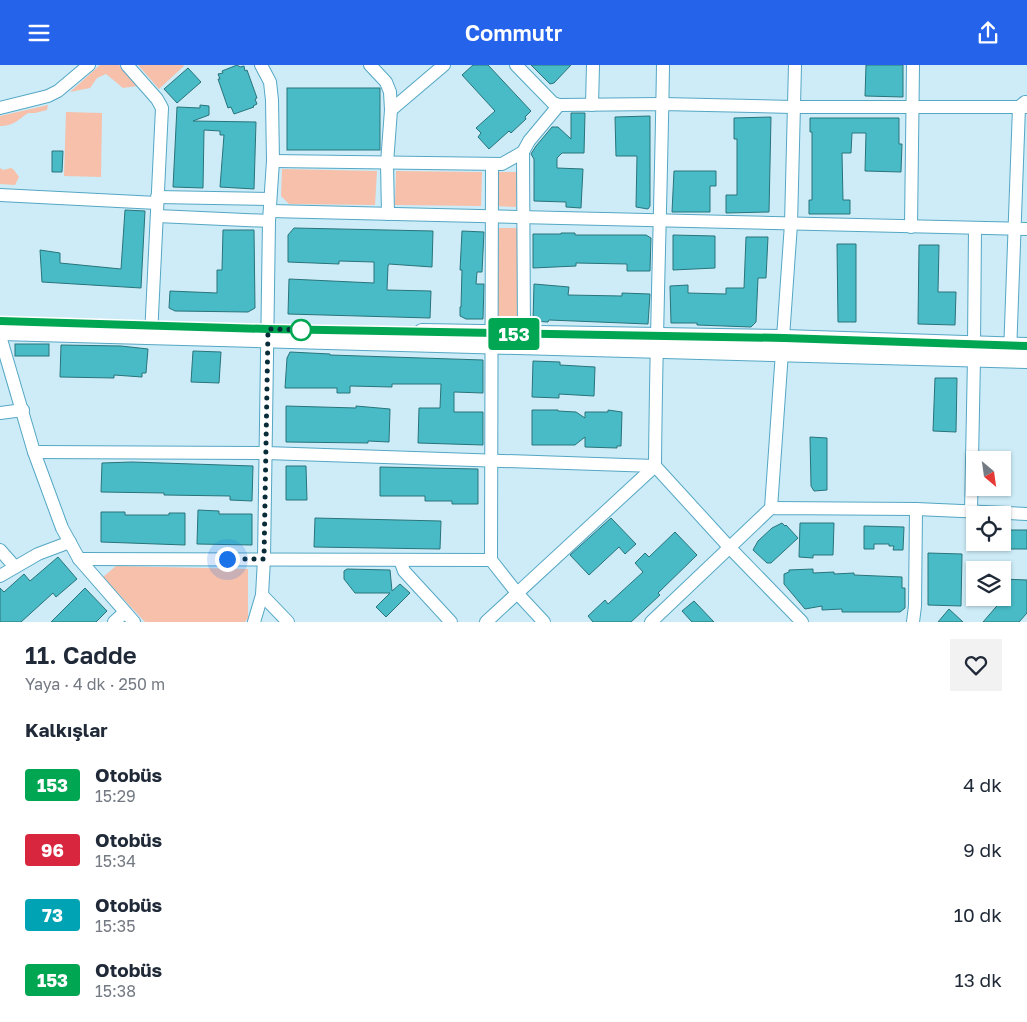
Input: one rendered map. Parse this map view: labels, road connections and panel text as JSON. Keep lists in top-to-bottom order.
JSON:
{
  "lines": ["bus line 153"],
  "north": "bottom right",
  "page": {
    "header": "Commutr",
    "on_map": "153",
    "heading": [
      ["11. Cadde", "Yaya · 4 dk · 250 m"],
      "Kalkışlar"
    ],
    "list": [
      {
        "mark": "153",
        "name": "Otobüs",
        "note": "15:29",
        "value": "4 dk"
      },
      {
        "mark": "96",
        "name": "Otobüs",
        "note": "15:34",
        "value": "9 dk"
      },
      {
        "mark": "73",
        "name": "Otobüs",
        "note": "15:35",
        "value": "10 dk"
      },
      {
        "mark": "153",
        "name": "Otobüs",
        "note": "15:38",
        "value": "13 dk"
      }
    ]
  }
}
